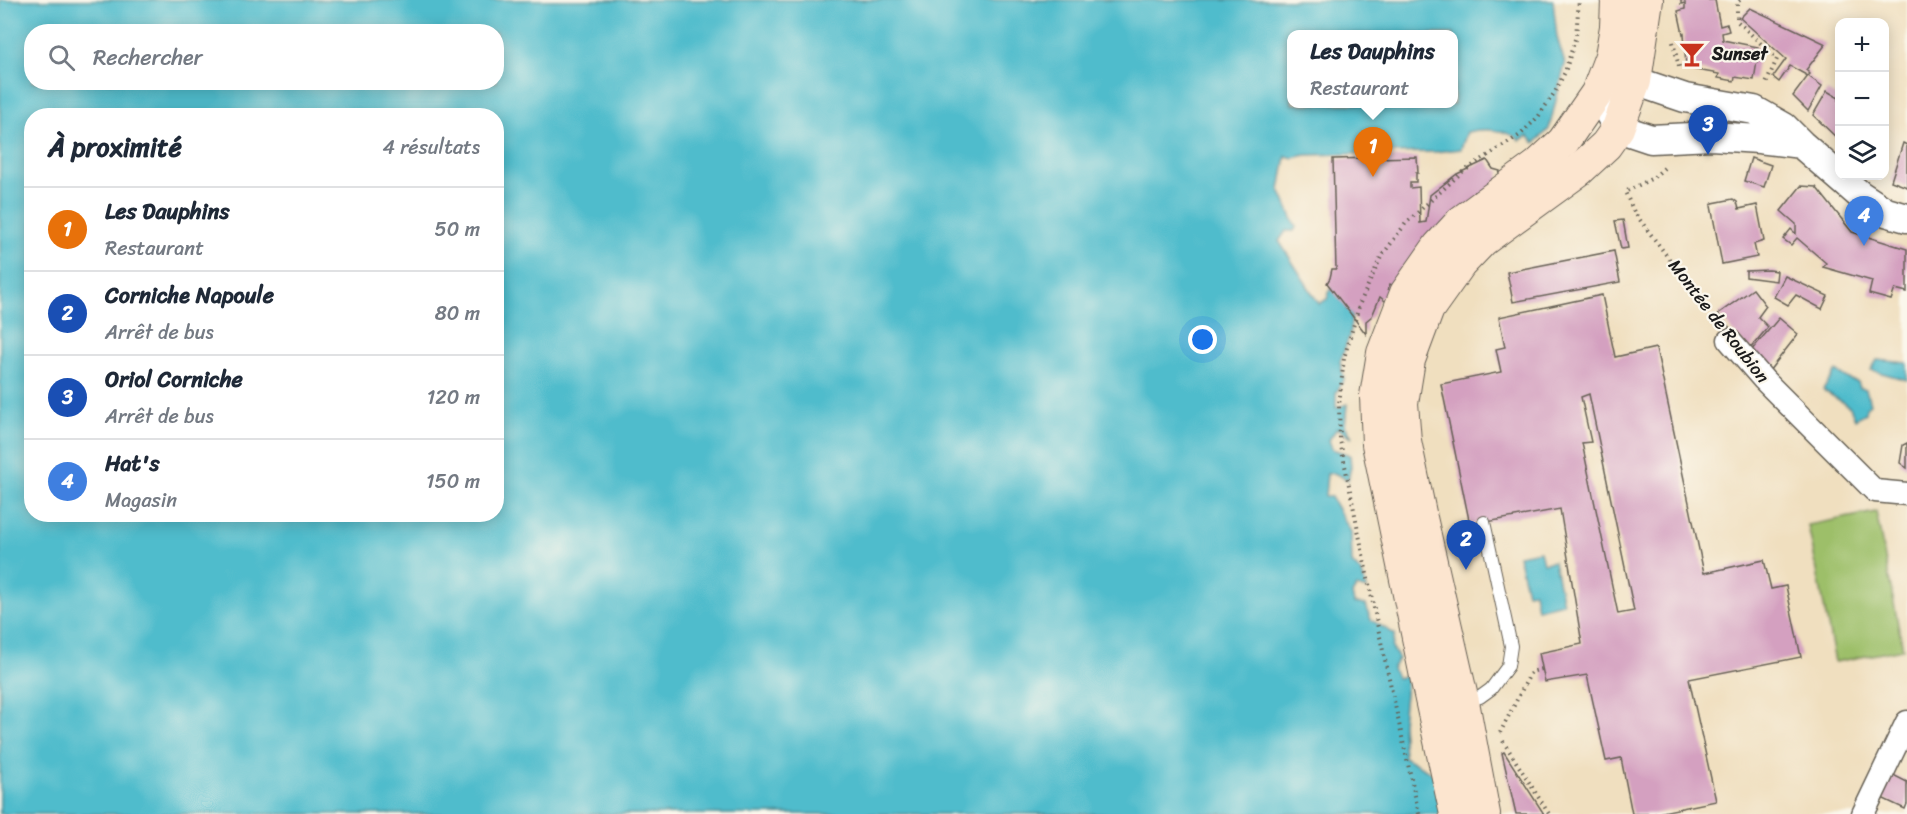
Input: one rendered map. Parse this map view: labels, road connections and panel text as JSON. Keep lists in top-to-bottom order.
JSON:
{
  "streets": {
    "street": ["Montée de Roubion"]
  },
  "places": {
    "bar": ["Sunset"]
  },
  "page": {
    "map_buttons": ["+", "−"],
    "search": "Rechercher",
    "popup": ["Les Dauphins", "Restaurant"],
    "pins": [
      "3",
      "1",
      "4",
      "2"
    ],
    "heading": ["À proximité", "4 résultats"],
    "list": [
      {
        "mark": "1",
        "name": "Les Dauphins",
        "note": "Restaurant",
        "value": "50 m"
      },
      {
        "mark": "2",
        "name": "Corniche Napoule",
        "note": "Arrêt de bus",
        "value": "80 m"
      },
      {
        "mark": "3",
        "name": "Oriol Corniche",
        "note": "Arrêt de bus",
        "value": "120 m"
      },
      {
        "mark": "4",
        "name": "Hat's",
        "note": "Magasin",
        "value": "150 m"
      }
    ]
  }
}
